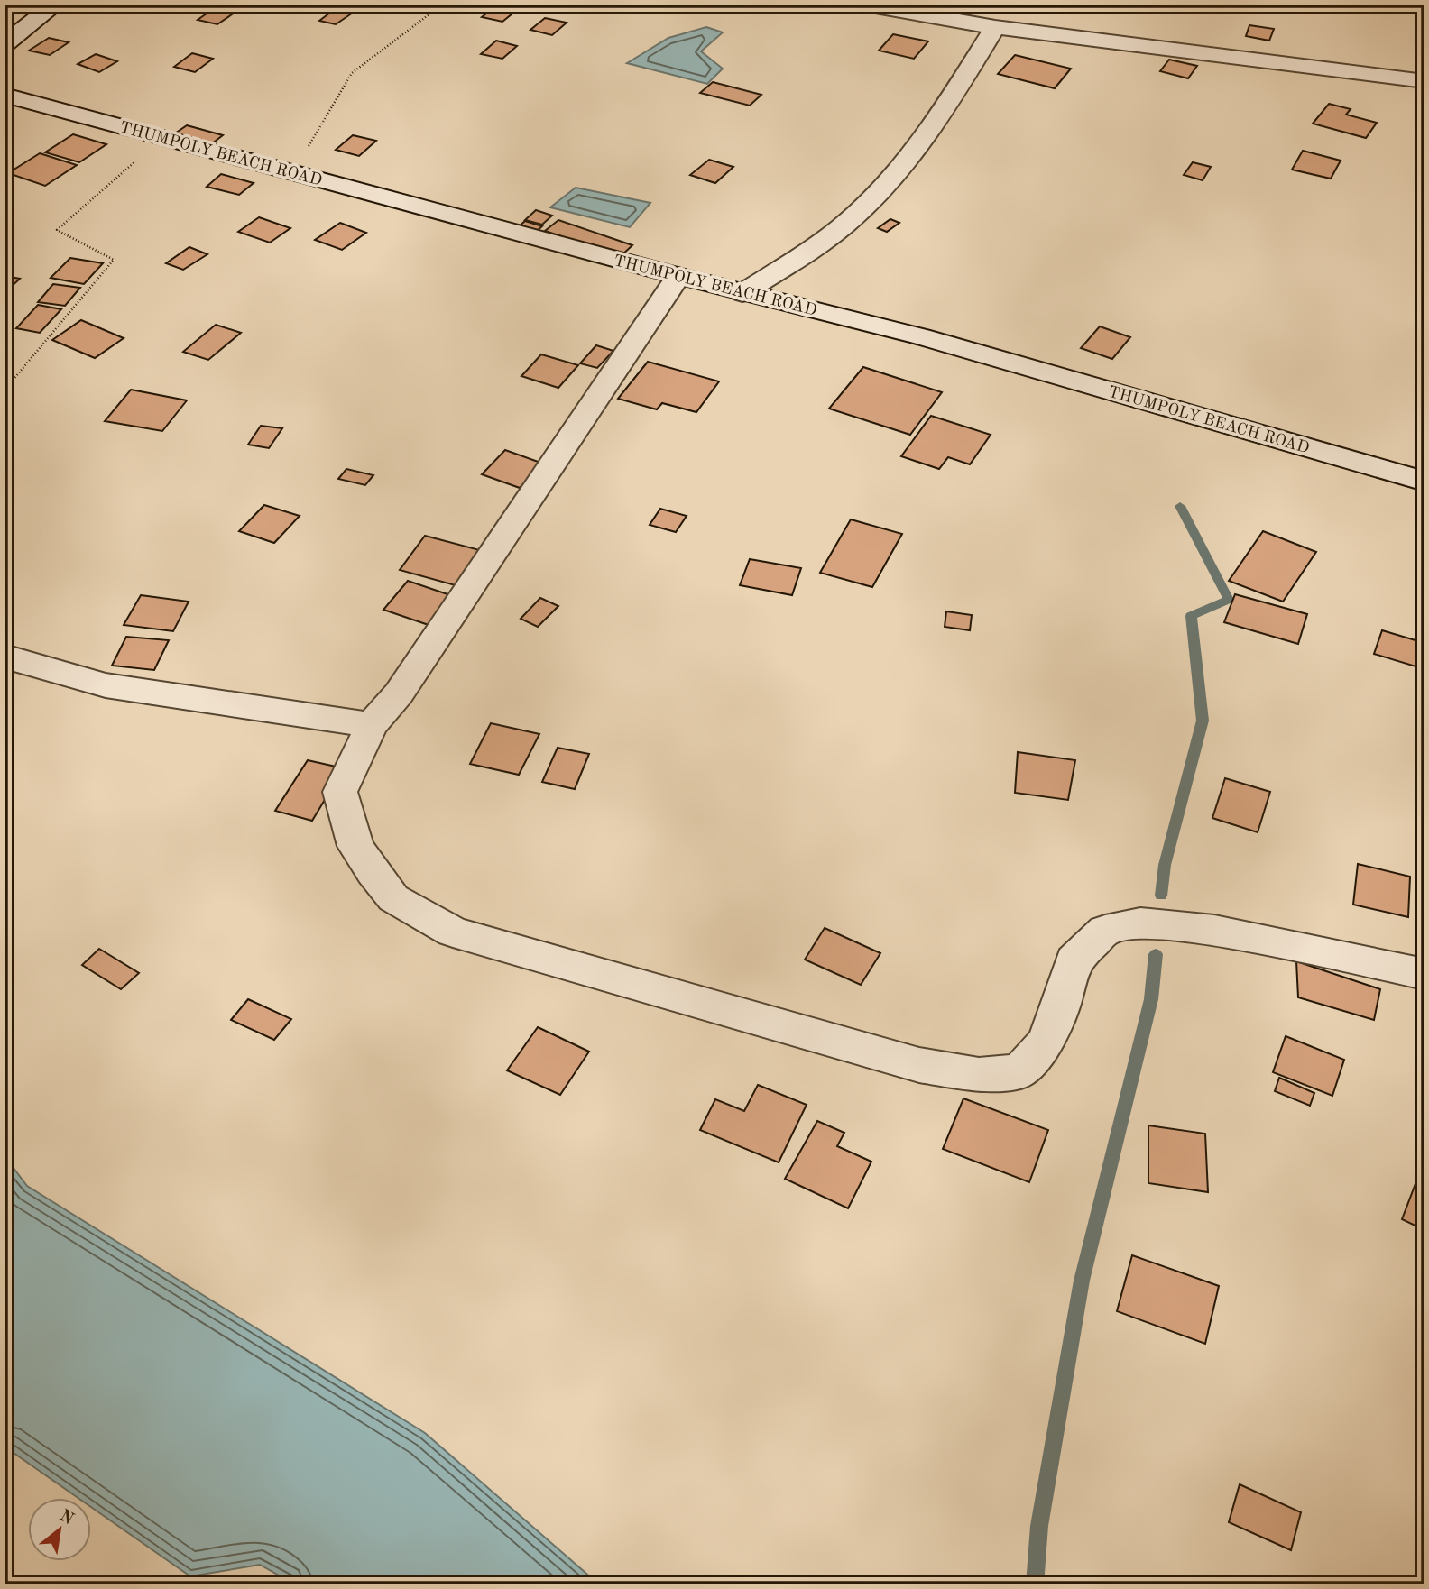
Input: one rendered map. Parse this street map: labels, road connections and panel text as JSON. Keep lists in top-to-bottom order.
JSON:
{
  "streets": {
    "street": ["THUMPOLY BEACH ROAD"]
  },
  "north": "top right"
}
